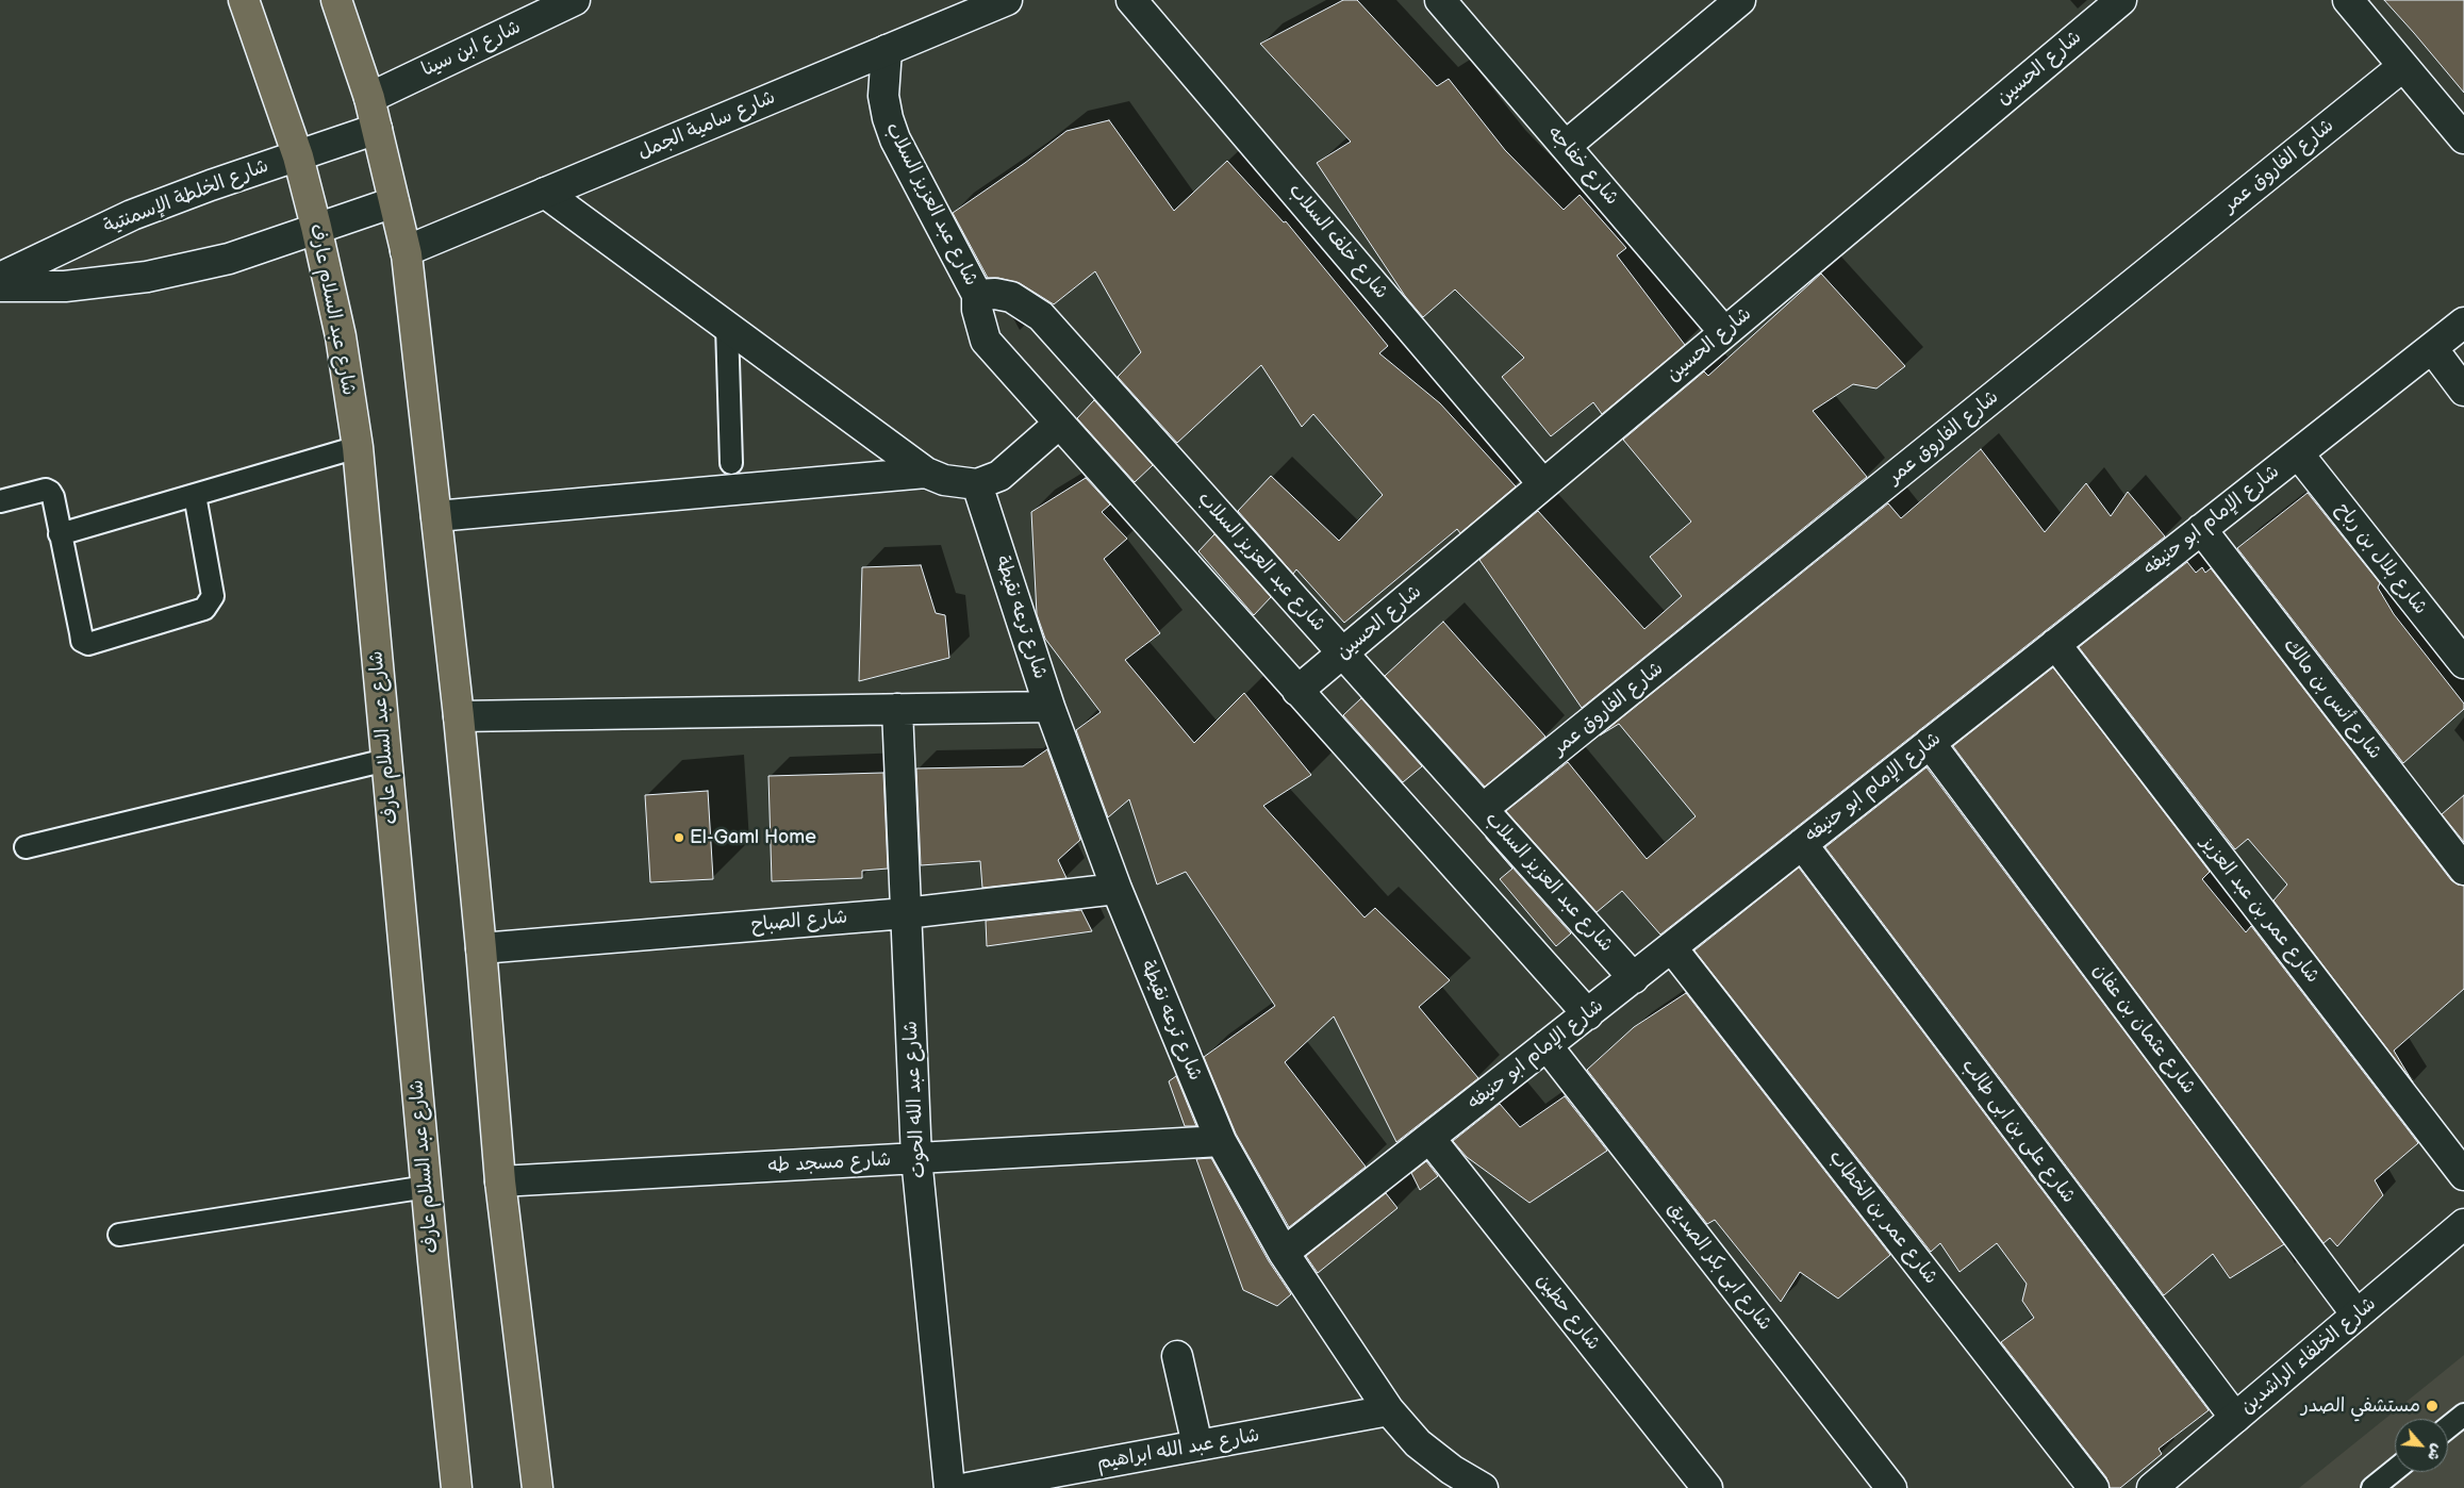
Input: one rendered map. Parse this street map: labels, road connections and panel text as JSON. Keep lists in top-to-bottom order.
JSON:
{
  "streets": {
    "main road": ["شارع عبد السلام عارف"],
    "street": [
      "شارع ابن سينا",
      "شارع الحسين",
      "شارع سامية الجمل",
      "شارع خفاجه",
      "شارع الفاروق عمر",
      "شارع الخلطة الإسمنتية",
      "شارع عبد العزيز السلاب",
      "شارع خلف السلاب",
      "شارع الإمام ابو حنيفه",
      "شارع بلال بن رباح",
      "شارع ترعه نقيطة",
      "شارع أنس بن مالك",
      "شارع عمر بن عبد العزيز",
      "شارع الصباح",
      "شارع عثمان بن عفان",
      "شارع عبد الله الحوت",
      "شارع على بن ابى طالب",
      "شارع مسجد طه",
      "شارع عمر بن الخطاب",
      "شارع ابى بكر الصديق",
      "شارع حطين",
      "شارع الخلفاء الراشدين",
      "شارع عبد الله ابراهيم"
    ]
  },
  "crossings": [
    ["شارع الحسين", "شارع خفاجه"],
    ["شارع الحسين", "شارع عبد العزيز السلاب"],
    ["شارع الحسين", "شارع خلف السلاب"],
    ["شارع سامية الجمل", "شارع عبد العزيز السلاب"],
    ["شارع الفاروق عمر", "شارع عبد العزيز السلاب"],
    ["شارع الخلطة الإسمنتية", "شارع عبد السلام عارف"],
    ["شارع عبد العزيز السلاب", "شارع الإمام ابو حنيفه"],
    ["شارع الإمام ابو حنيفه", "شارع بلال بن رباح"],
    ["شارع الإمام ابو حنيفه", "شارع ترعه نقيطة"],
    ["شارع الإمام ابو حنيفه", "شارع أنس بن مالك"],
    ["شارع الإمام ابو حنيفه", "شارع عمر بن عبد العزيز"],
    ["شارع الإمام ابو حنيفه", "شارع عثمان بن عفان"],
    ["شارع الإمام ابو حنيفه", "شارع على بن ابى طالب"],
    ["شارع الإمام ابو حنيفه", "شارع عمر بن الخطاب"],
    ["شارع الإمام ابو حنيفه", "شارع ابى بكر الصديق"],
    ["شارع الإمام ابو حنيفه", "شارع حطين"],
    ["شارع ترعه نقيطة", "شارع الصباح"],
    ["شارع ترعه نقيطة", "شارع مسجد طه"],
    ["شارع ترعه نقيطة", "شارع عبد الله ابراهيم"],
    ["شارع الصباح", "شارع عبد الله الحوت"],
    ["شارع عثمان بن عفان", "شارع الخلفاء الراشدين"],
    ["شارع عبد الله الحوت", "شارع مسجد طه"],
    ["شارع على بن ابى طالب", "شارع الخلفاء الراشدين"]
  ],
  "places": ["El-Gaml Home", "مستشفي الصدر"],
  "north": "bottom right"
}
